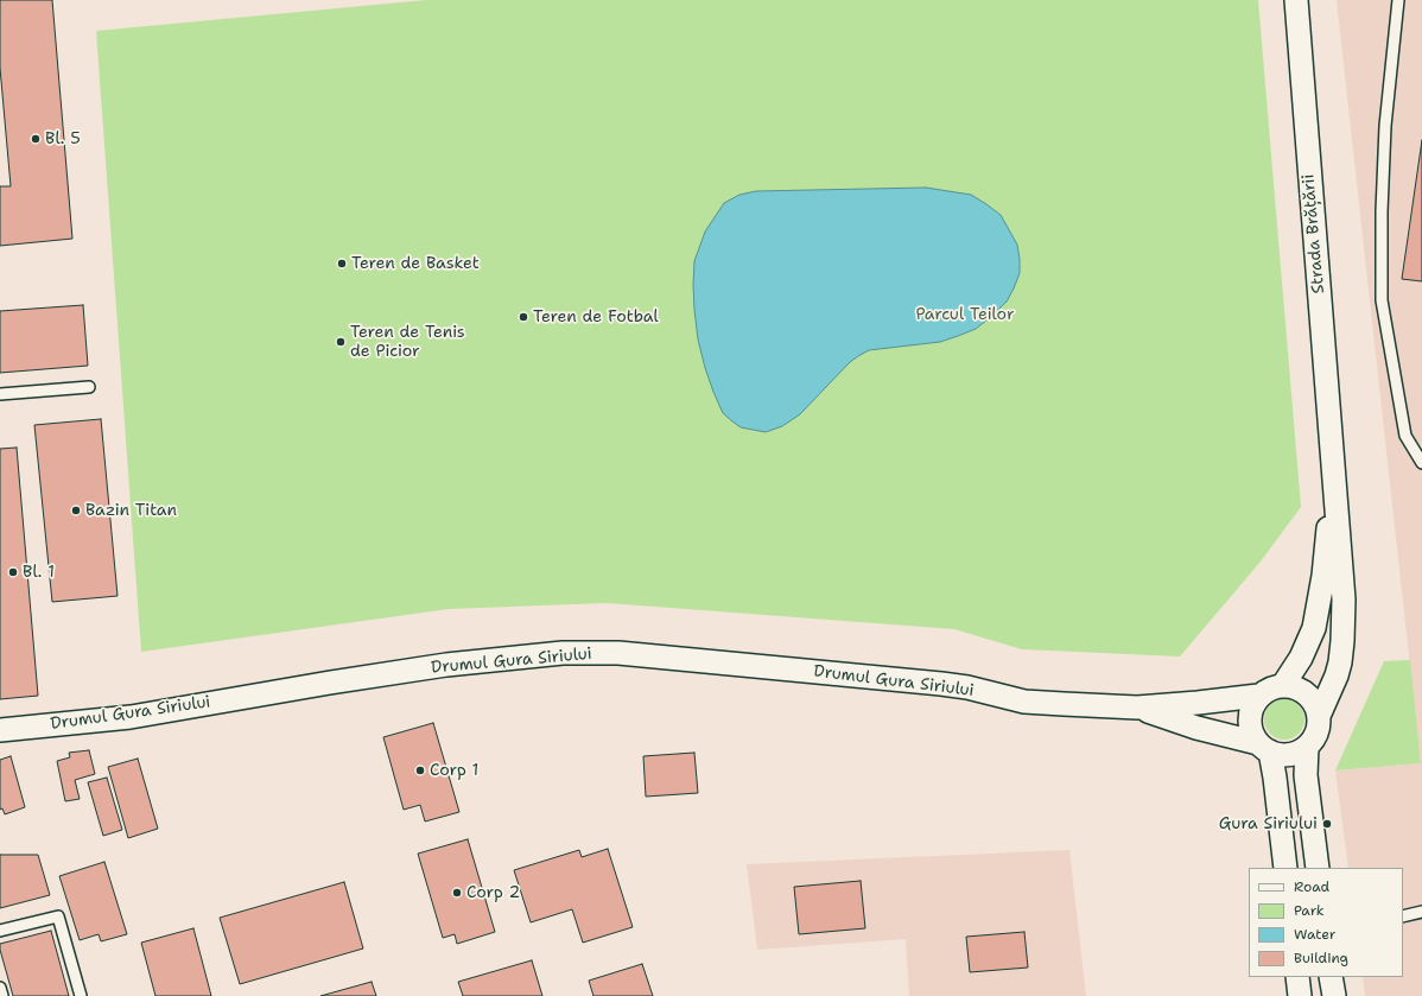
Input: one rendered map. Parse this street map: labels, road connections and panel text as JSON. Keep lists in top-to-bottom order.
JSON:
{
  "streets": {
    "street": ["Strada Brățării", "Drumul Gura Siriului"]
  },
  "crossings": [
    ["Strada Brățării", "Drumul Gura Siriului"]
  ],
  "parks": ["Parcul Teilor"],
  "places": [
    "Bl. 5",
    "Teren de Basket",
    "Teren de Fotbal",
    "Teren de Tenis de Picior",
    "Bazin Titan",
    "Bl. 1",
    "Corp 1",
    "Gura Siriului",
    "Corp 2"
  ],
  "legend": [
    "Road",
    "Park",
    "Water",
    "Building"
  ]
}
